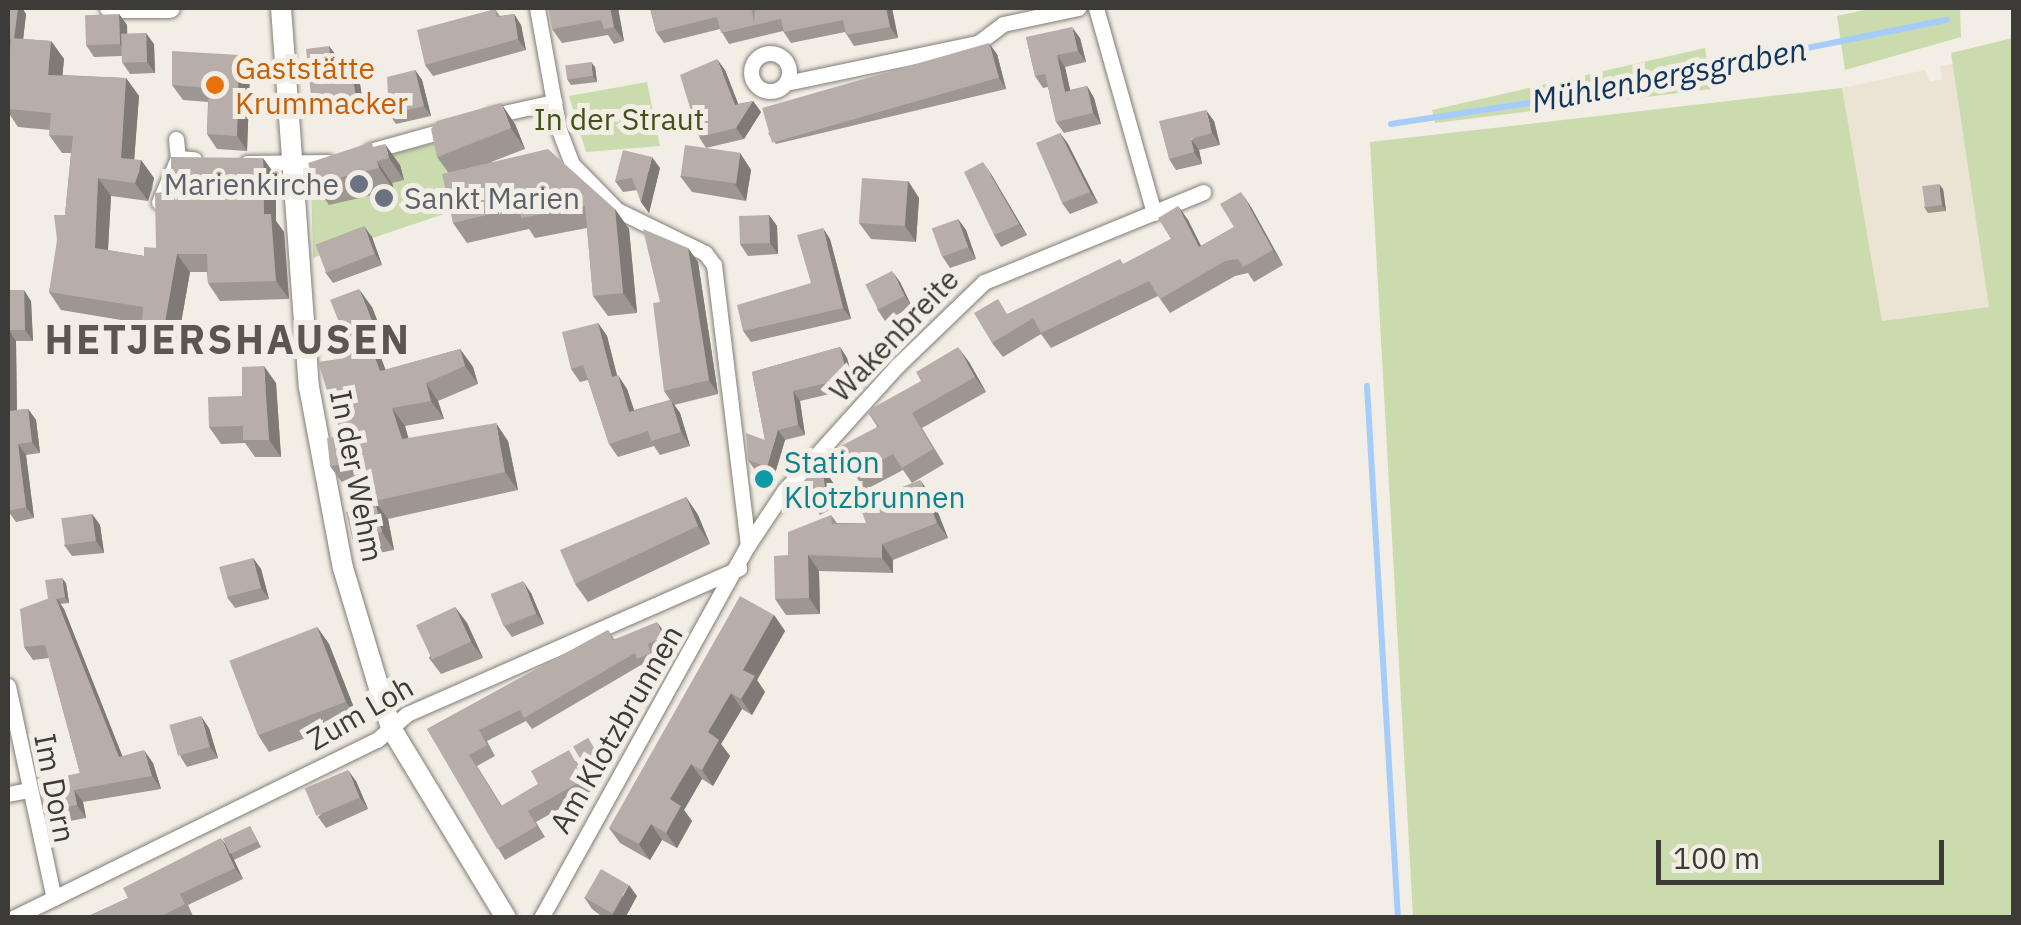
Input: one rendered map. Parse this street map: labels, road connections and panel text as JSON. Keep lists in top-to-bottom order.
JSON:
{
  "streets": {
    "street": [
      "Wakenbreite",
      "In der Wehm",
      "Zum Loh",
      "Am Klotzbrunnen",
      "Im Dorn"
    ]
  },
  "crossings": [
    ["Wakenbreite", "Zum Loh"],
    ["Wakenbreite", "Am Klotzbrunnen"],
    ["In der Wehm", "Zum Loh"],
    ["Zum Loh", "Am Klotzbrunnen"],
    ["Zum Loh", "Im Dorn"]
  ],
  "districts": ["HETJERSHAUSEN"],
  "water": ["Mühlenbergsgraben"],
  "parks": ["In der Straut"],
  "places": [
    "Gaststätte Krummacker",
    "Marienkirche",
    "Sankt Marien",
    "Station Klotzbrunnen"
  ],
  "scale_bar": "100 m"
}
